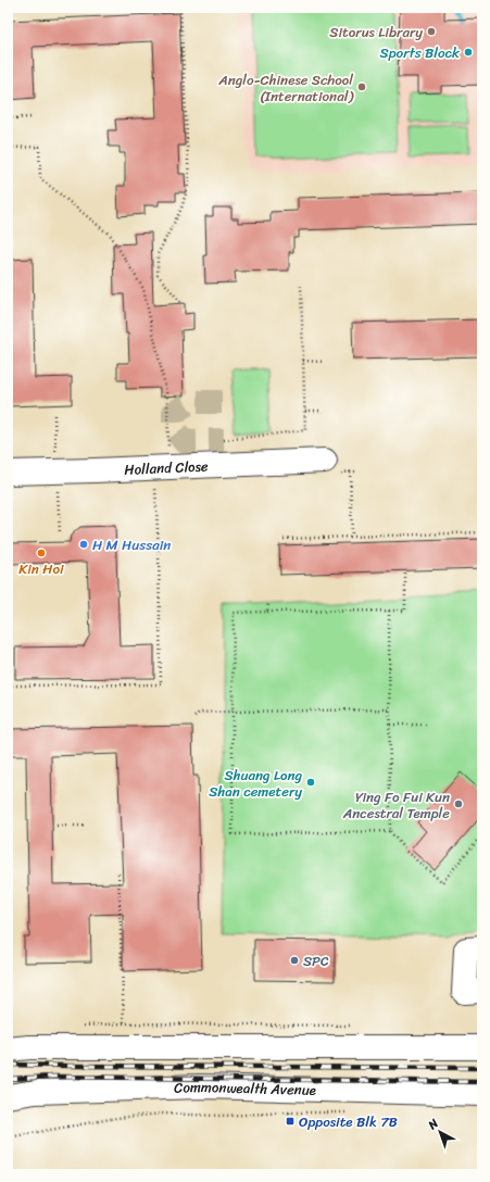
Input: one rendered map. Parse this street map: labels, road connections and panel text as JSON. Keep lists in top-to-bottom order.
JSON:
{
  "streets": {
    "main road": ["Holland Close", "Commonwealth Avenue"]
  },
  "places": {
    "other": [
      "Sitorus Library",
      "Sports Block",
      "Anglo-Chinese School (International)",
      "H M Hussain",
      "Kin Hoi",
      "Shuang Long Shan cemetery",
      "Ying Fo Fui Kun Ancestral Temple",
      "SPC"
    ],
    "transit": ["Opposite Blk 7B"]
  },
  "north": "top left"
}
